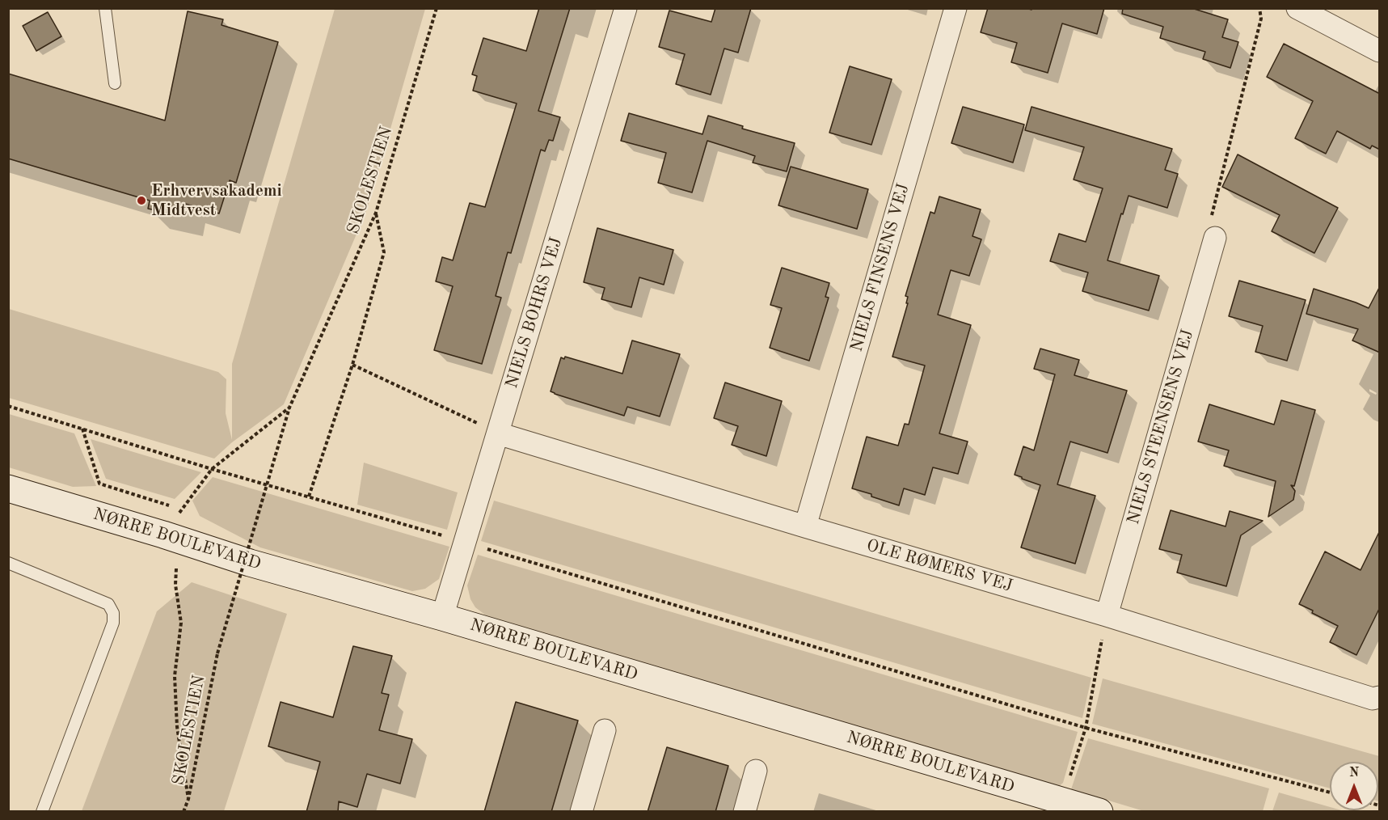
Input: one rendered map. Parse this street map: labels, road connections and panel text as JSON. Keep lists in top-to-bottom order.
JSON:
{
  "streets": {
    "street": [
      "NIELS FINSENS VEJ",
      "NIELS BOHRS VEJ",
      "NIELS STEENSENS VEJ",
      "NØRRE BOULEVARD",
      "OLE RØMERS VEJ"
    ],
    "path": ["SKOLESTIEN"]
  },
  "crossings": [
    ["NIELS FINSENS VEJ", "OLE RØMERS VEJ"],
    ["NIELS BOHRS VEJ", "NØRRE BOULEVARD"],
    ["NIELS BOHRS VEJ", "OLE RØMERS VEJ"],
    ["NIELS STEENSENS VEJ", "OLE RØMERS VEJ"]
  ],
  "places": ["Erhvervsakademi Midtvest"],
  "north": "top"
}
